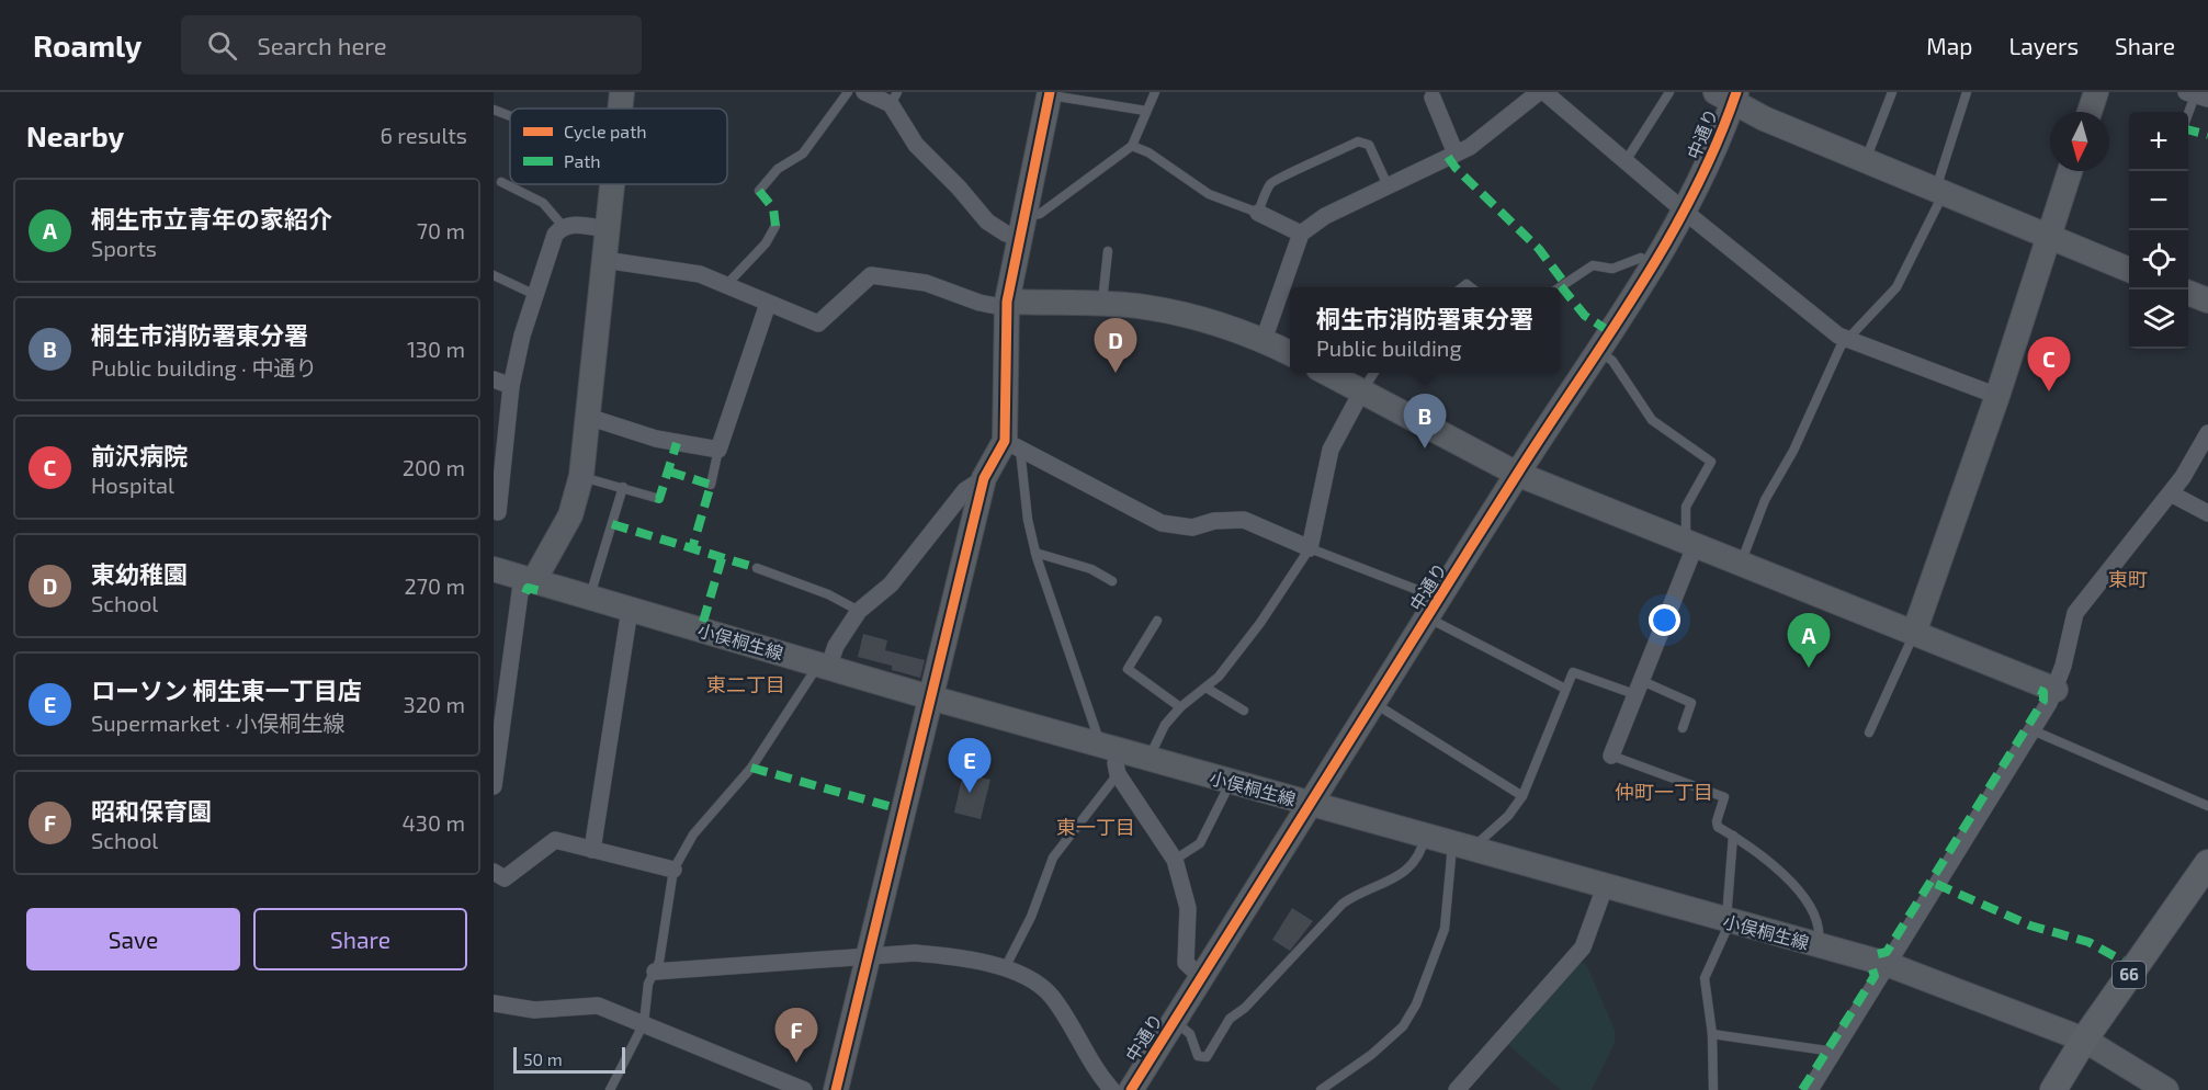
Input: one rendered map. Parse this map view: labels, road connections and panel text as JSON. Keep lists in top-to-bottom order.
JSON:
{
  "streets": {
    "main road": ["66"],
    "street": ["中通り", "小俣桐生線"]
  },
  "crossings": [
    ["中通り", "小俣桐生線"],
    ["小俣桐生線", "66"]
  ],
  "districts": [
    "東町",
    "東二丁目",
    "仲町一丁目",
    "東一丁目"
  ],
  "legend": ["Cycle path", "Path"],
  "scale_bar": "50 m",
  "north": "bottom",
  "page": {
    "header": "Roamly",
    "search": "Search here",
    "nav": ["Map", "Layers", "Share"],
    "heading": ["Nearby", "6 results"],
    "map_buttons": ["+", "−"],
    "list": [
      {
        "mark": "A",
        "name": "桐生市立青年の家紹介",
        "note": "Sports",
        "value": "70 m"
      },
      {
        "mark": "B",
        "name": "桐生市消防署東分署",
        "note": "Public building · 中通り",
        "value": "130 m"
      },
      {
        "mark": "C",
        "name": "前沢病院",
        "note": "Hospital",
        "value": "200 m"
      },
      {
        "mark": "D",
        "name": "東幼稚園",
        "note": "School",
        "value": "270 m"
      },
      {
        "mark": "E",
        "name": "ローソン 桐生東一丁目店",
        "note": "Supermarket · 小俣桐生線",
        "value": "320 m"
      },
      {
        "mark": "F",
        "name": "昭和保育園",
        "note": "School",
        "value": "430 m"
      }
    ],
    "popup": ["桐生市消防署東分署", "Public building"],
    "pins": [
      "D",
      "C",
      "B",
      "A",
      "E",
      "F"
    ],
    "buttons": ["Save", "Share"],
    "scale": "50 m"
  }
}
